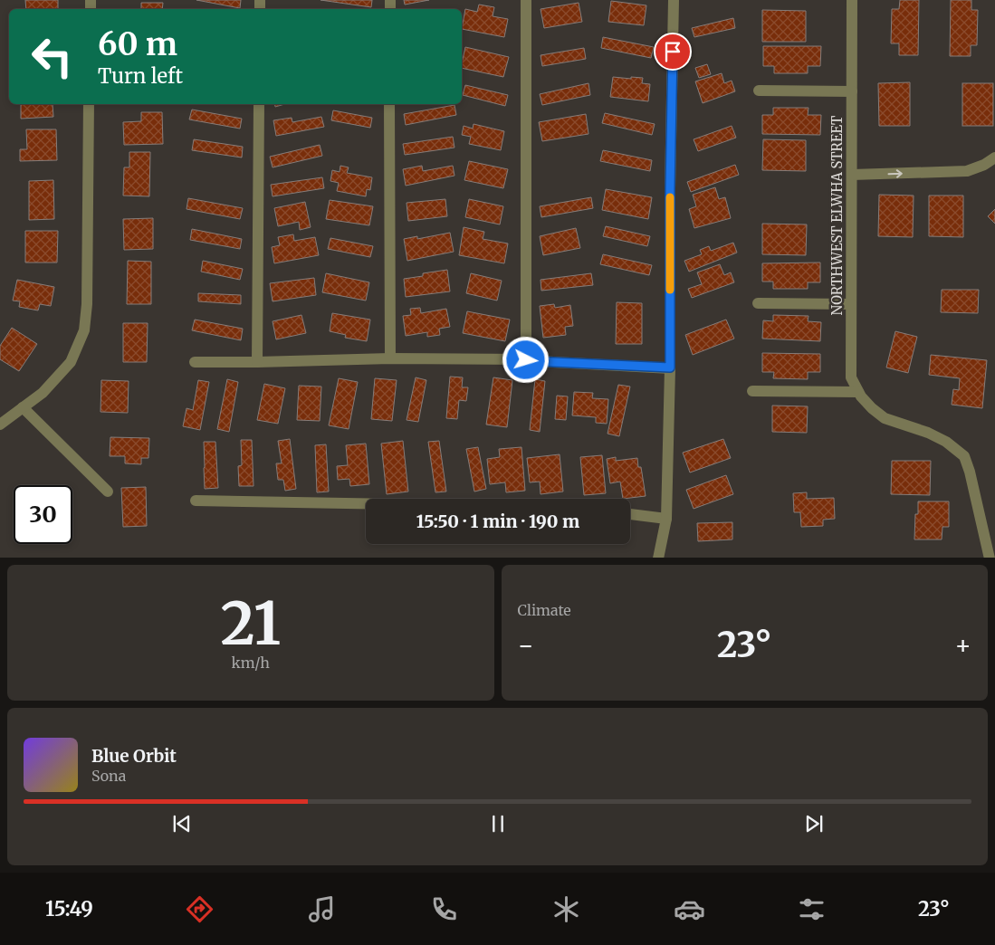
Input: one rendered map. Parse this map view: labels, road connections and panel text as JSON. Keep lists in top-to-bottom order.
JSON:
{
  "streets": {
    "street": ["NORTHWEST ELWHA STREET"]
  },
  "page": {
    "turn": ["60 m", "Turn left"],
    "limit": "30",
    "trip": "15:50 · 1 min · 190 m",
    "tile": [
      ["21", "km/h"],
      "Climate"
    ],
    "heat": ["−", "23°", "+"],
    "song": ["Blue Orbit", "Sona"],
    "tabs": ["15:49", "23°"]
  }
}
